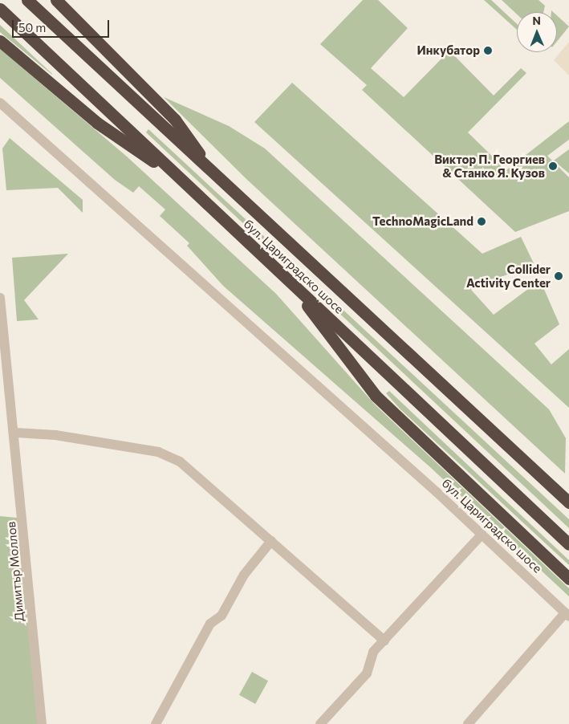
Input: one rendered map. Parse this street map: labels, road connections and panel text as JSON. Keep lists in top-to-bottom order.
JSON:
{
  "streets": {
    "highway": ["бул. Цариградско шосе"],
    "street": ["Димитър Моллов"]
  },
  "places": [
    "Инкубатор",
    "Виктор П. Георгиев & Станко Я. Кузов",
    "TechnoMagicLand",
    "Collider Activity Center"
  ],
  "scale_bar": "50 m",
  "north": "top"
}
